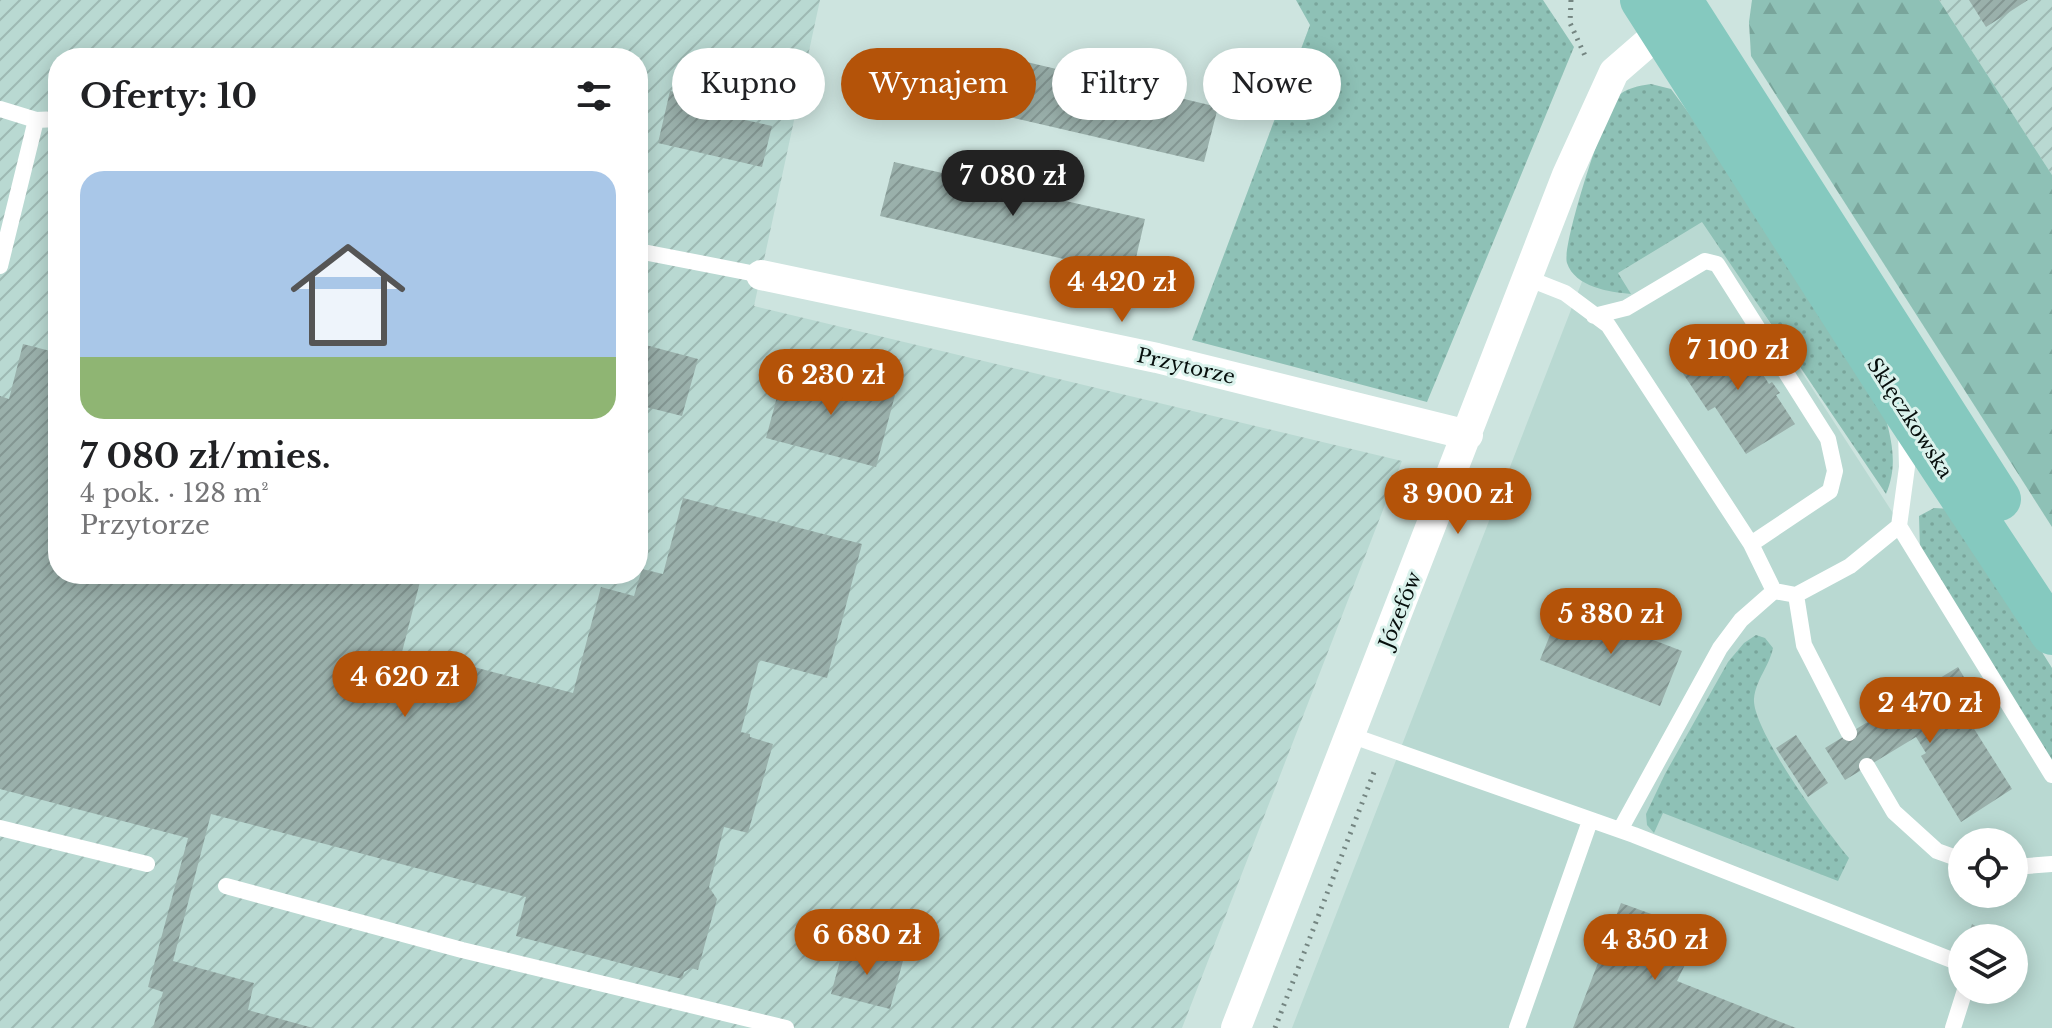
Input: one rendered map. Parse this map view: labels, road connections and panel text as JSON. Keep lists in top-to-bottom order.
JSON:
{
  "streets": {
    "main road": ["Sklęczkowska"],
    "street": ["Przytorze", "Józefów"]
  },
  "crossings": [
    ["Przytorze", "Józefów"],
    ["Sklęczkowska", "Józefów"]
  ],
  "page": {
    "chip": [
      "Kupno",
      "Wynajem",
      "Filtry",
      "Nowe"
    ],
    "heading": "Oferty: 10",
    "list": [
      {
        "name": "7 080 zł/mies.",
        "note": "4 pok. · 128 m² · Przytorze"
      }
    ],
    "price": [
      "7 080 zł",
      "4 420 zł",
      "7 100 zł",
      "6 230 zł",
      "3 900 zł",
      "5 380 zł",
      "4 620 zł",
      "2 470 zł",
      "6 680 zł",
      "4 350 zł"
    ]
  }
}
